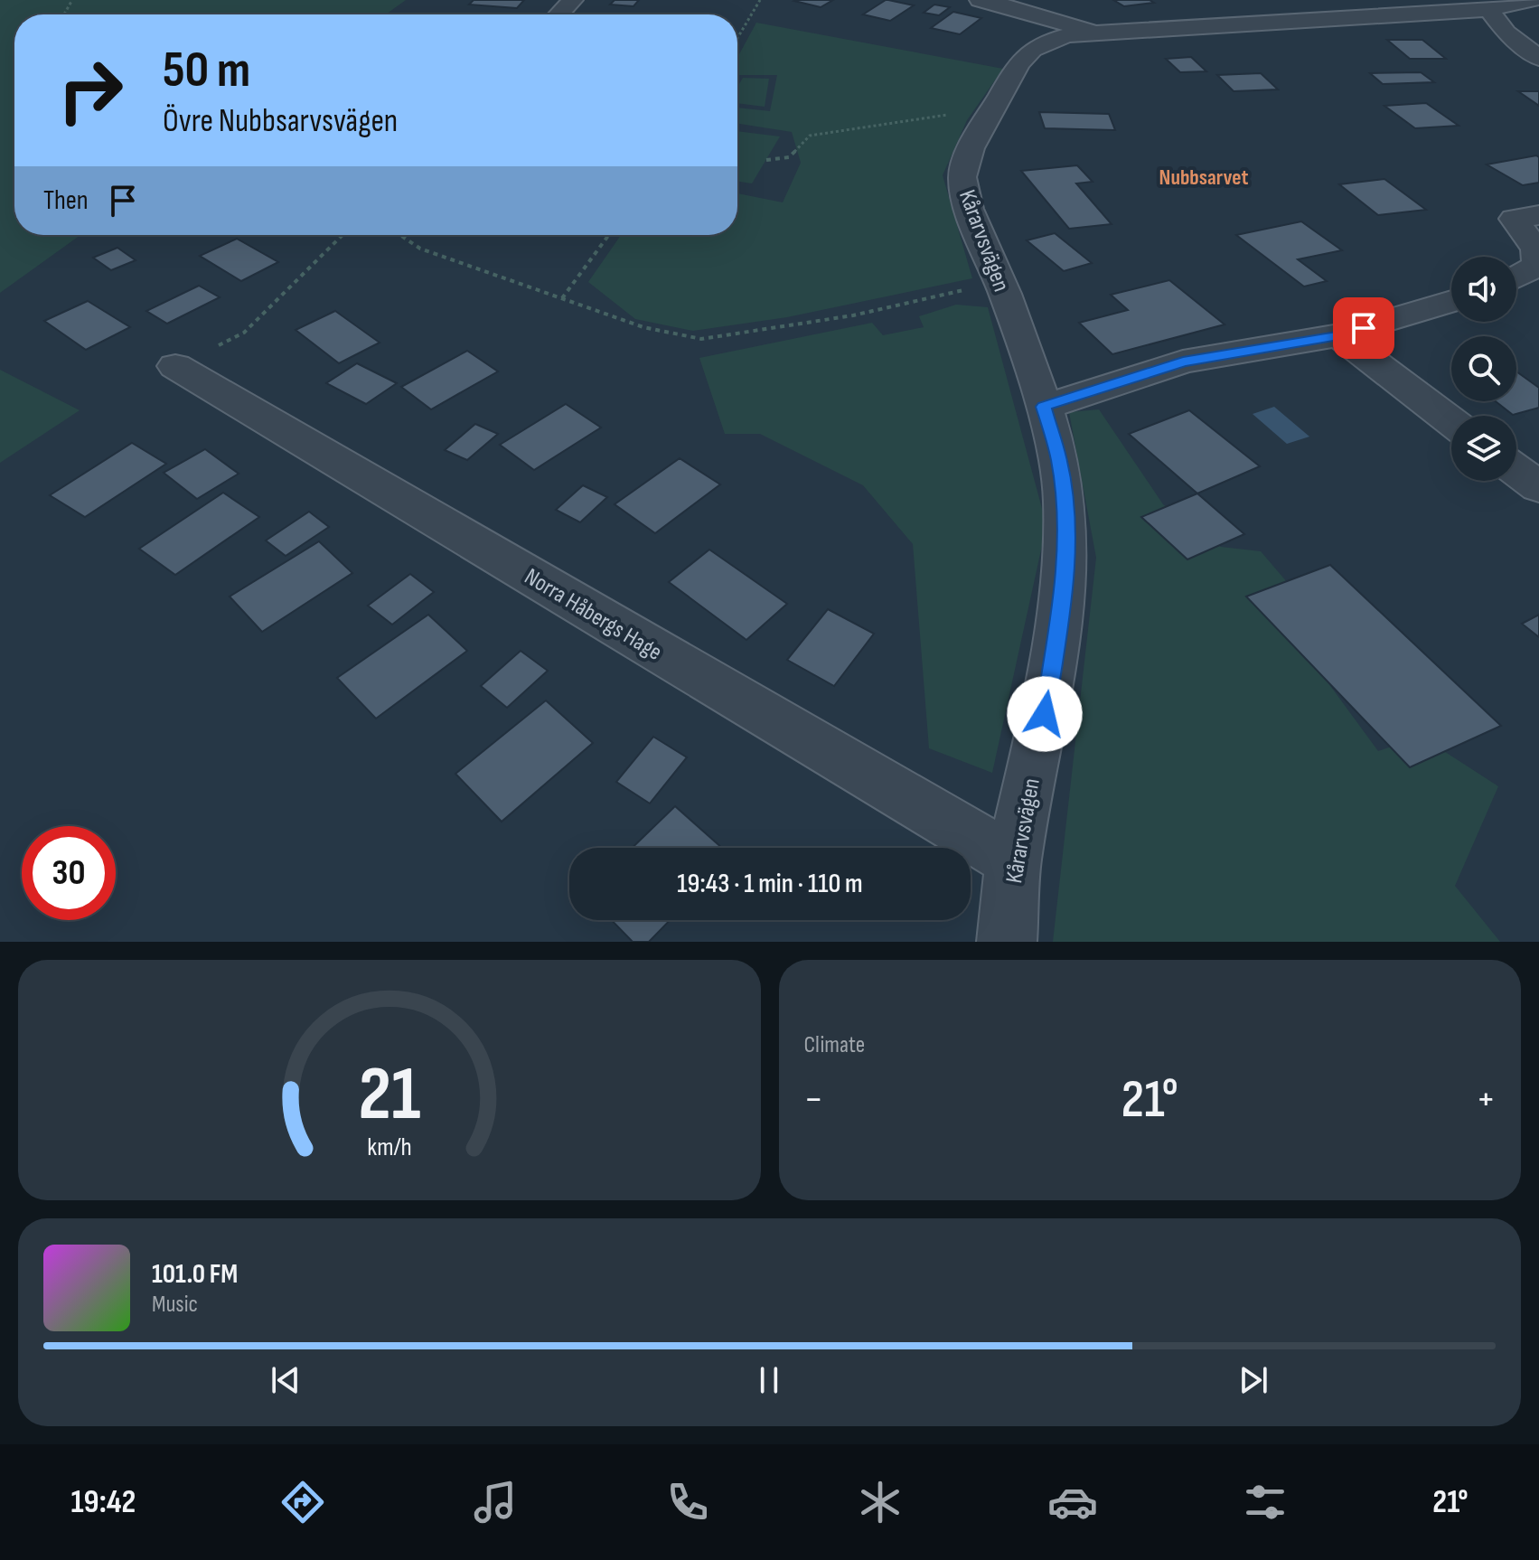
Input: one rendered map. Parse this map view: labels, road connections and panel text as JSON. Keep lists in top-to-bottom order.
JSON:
{
  "streets": {
    "street": ["Kårarvsvägen", "Norra Håbergs Hage"]
  },
  "crossings": [
    ["Kårarvsvägen", "Norra Håbergs Hage"]
  ],
  "districts": ["Nubbsarvet"],
  "page": {
    "turn": ["50 m", "Övre Nubbsarvsvägen"],
    "then": "Then",
    "limit": "30",
    "trip": "19:43 · 1 min · 110 m",
    "tile": "Climate",
    "heat": ["−", "21°", "+"],
    "song": ["101.0 FM", "Music"],
    "tabs": ["19:42", "21°"],
    "gauge": ["21", "km/h"]
  }
}
